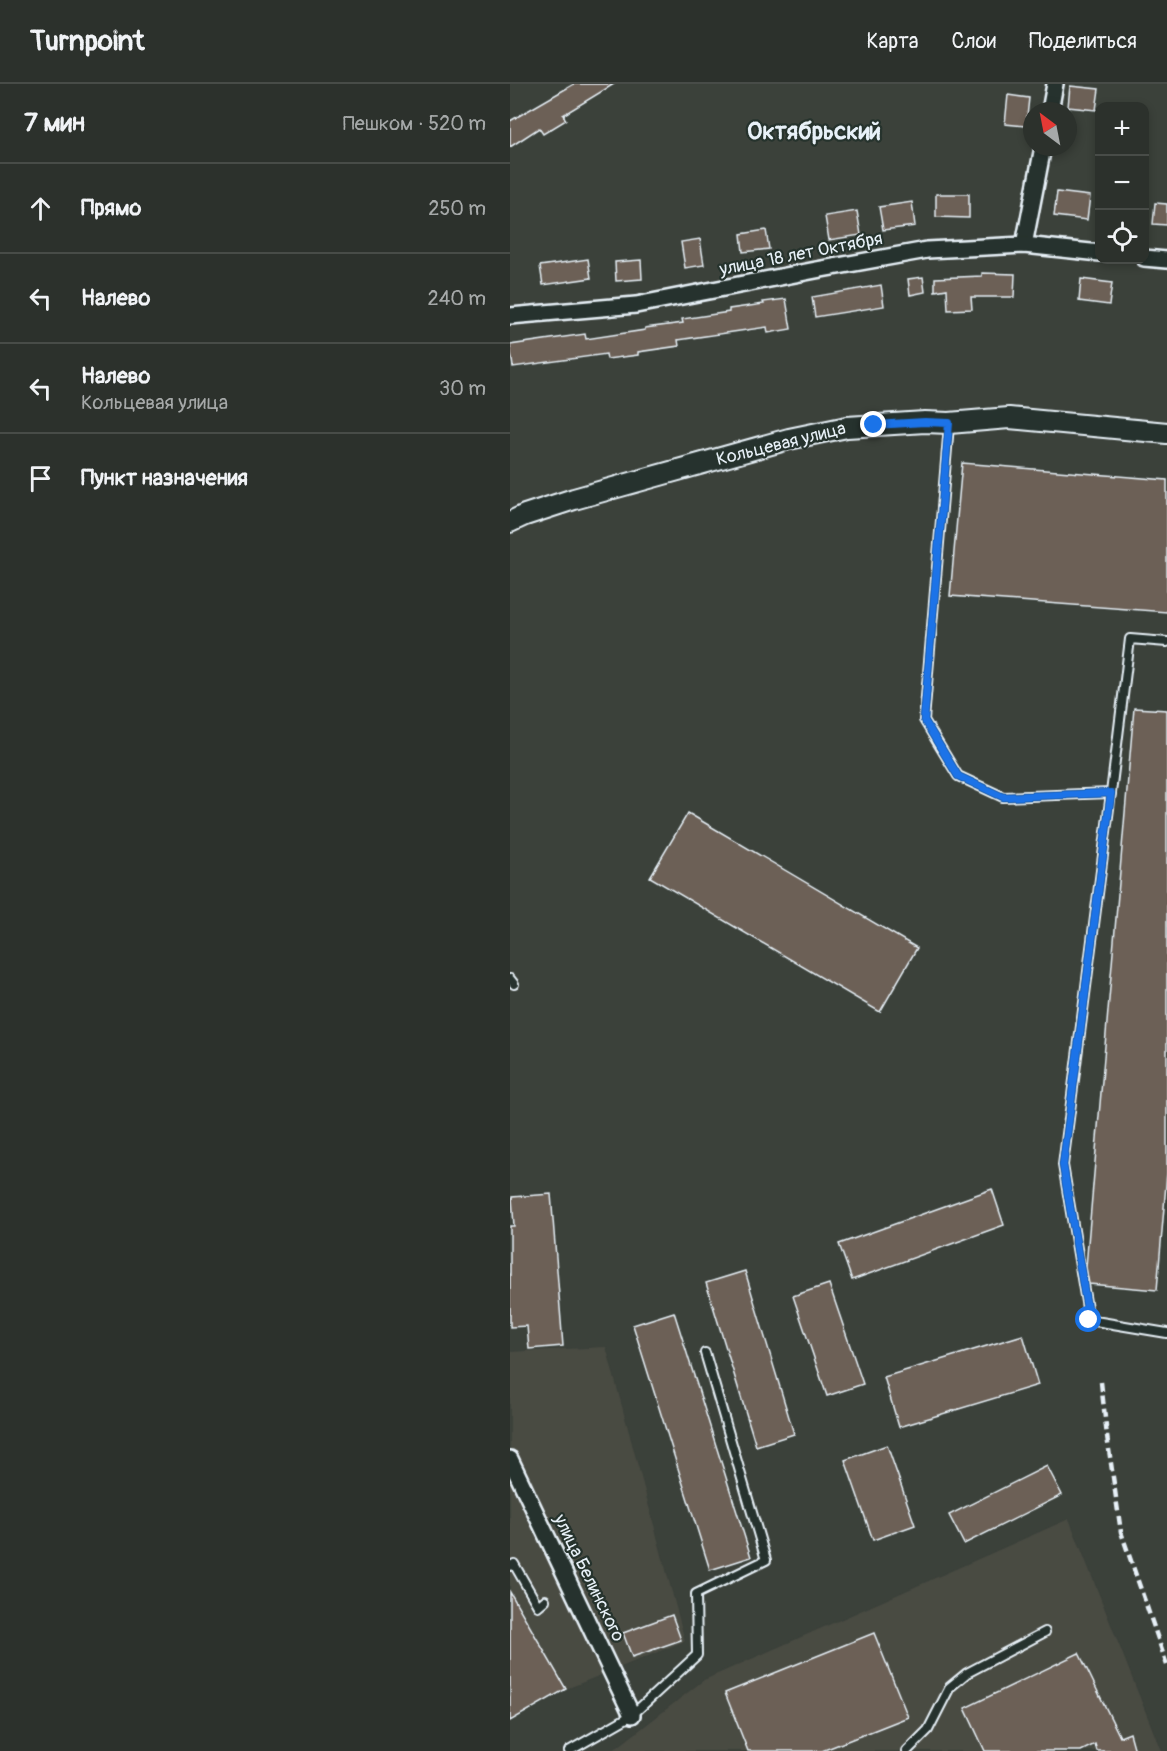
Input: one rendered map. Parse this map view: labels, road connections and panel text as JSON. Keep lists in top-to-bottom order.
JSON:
{
  "streets": {
    "street": ["улица 18 лет Октября", "Кольцевая улица", "улица Белинского"]
  },
  "districts": ["Октябрьский"],
  "north": "top left",
  "page": {
    "header": "Turnpoint",
    "nav": ["Карта", "Слои", "Поделиться"],
    "heading": ["7 мин", "Пешком · 520 m"],
    "map_buttons": ["+", "−"],
    "list": [
      ["Прямо", "250 m"],
      ["Налево", "240 m"],
      ["Налево", "Кольцевая улица", "30 m"],
      "Пункт назначения"
    ]
  }
}
